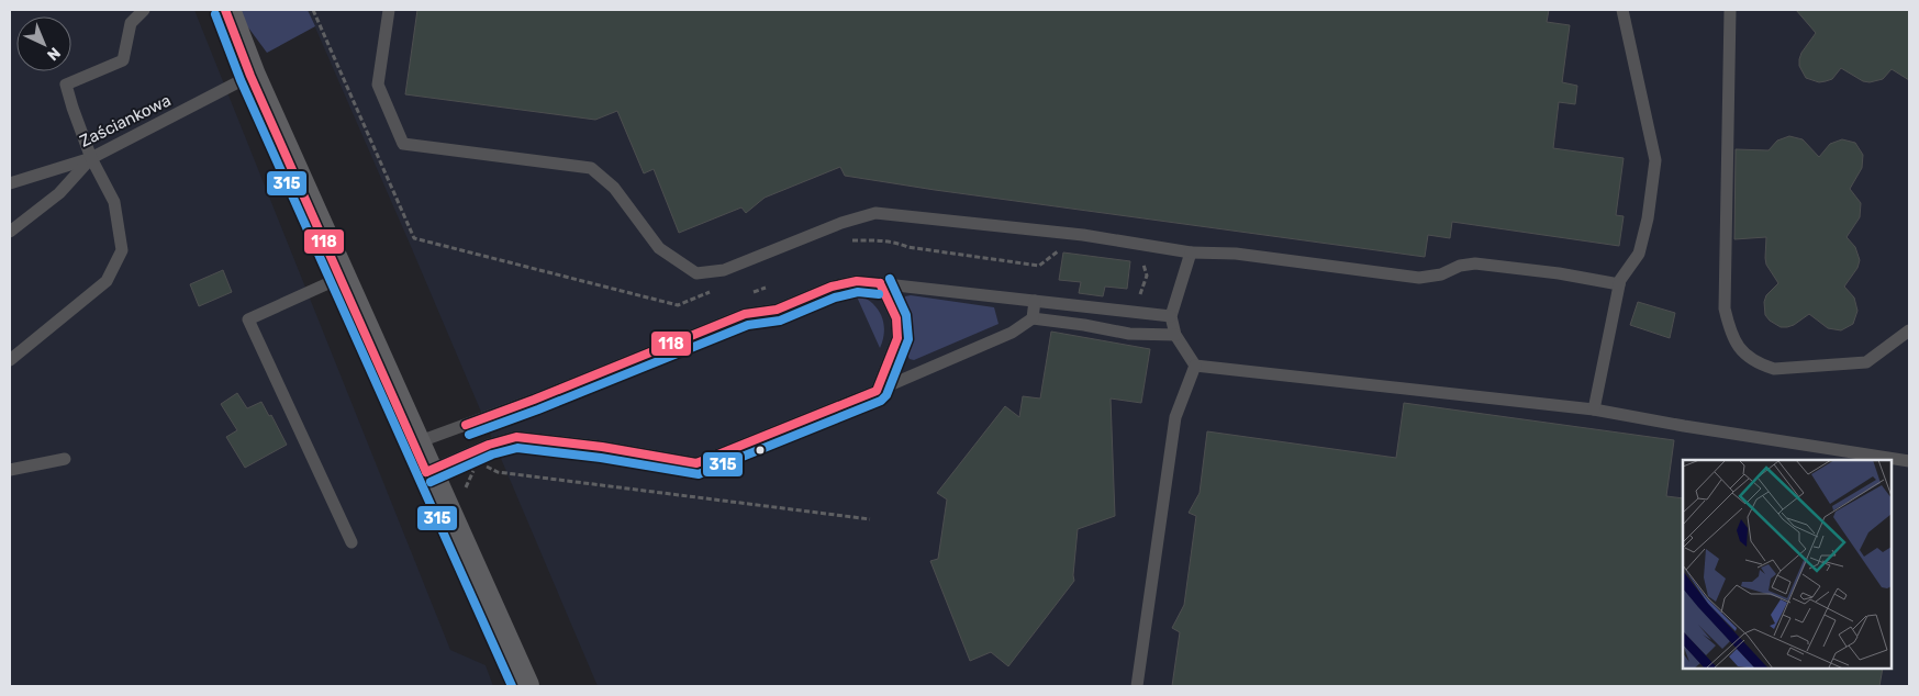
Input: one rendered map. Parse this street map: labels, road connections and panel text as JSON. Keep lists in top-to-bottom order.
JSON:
{
  "streets": {
    "lane": ["Zaściankowa"]
  },
  "lines": ["transit line 118", "transit line 315"],
  "north": "bottom right"
}
